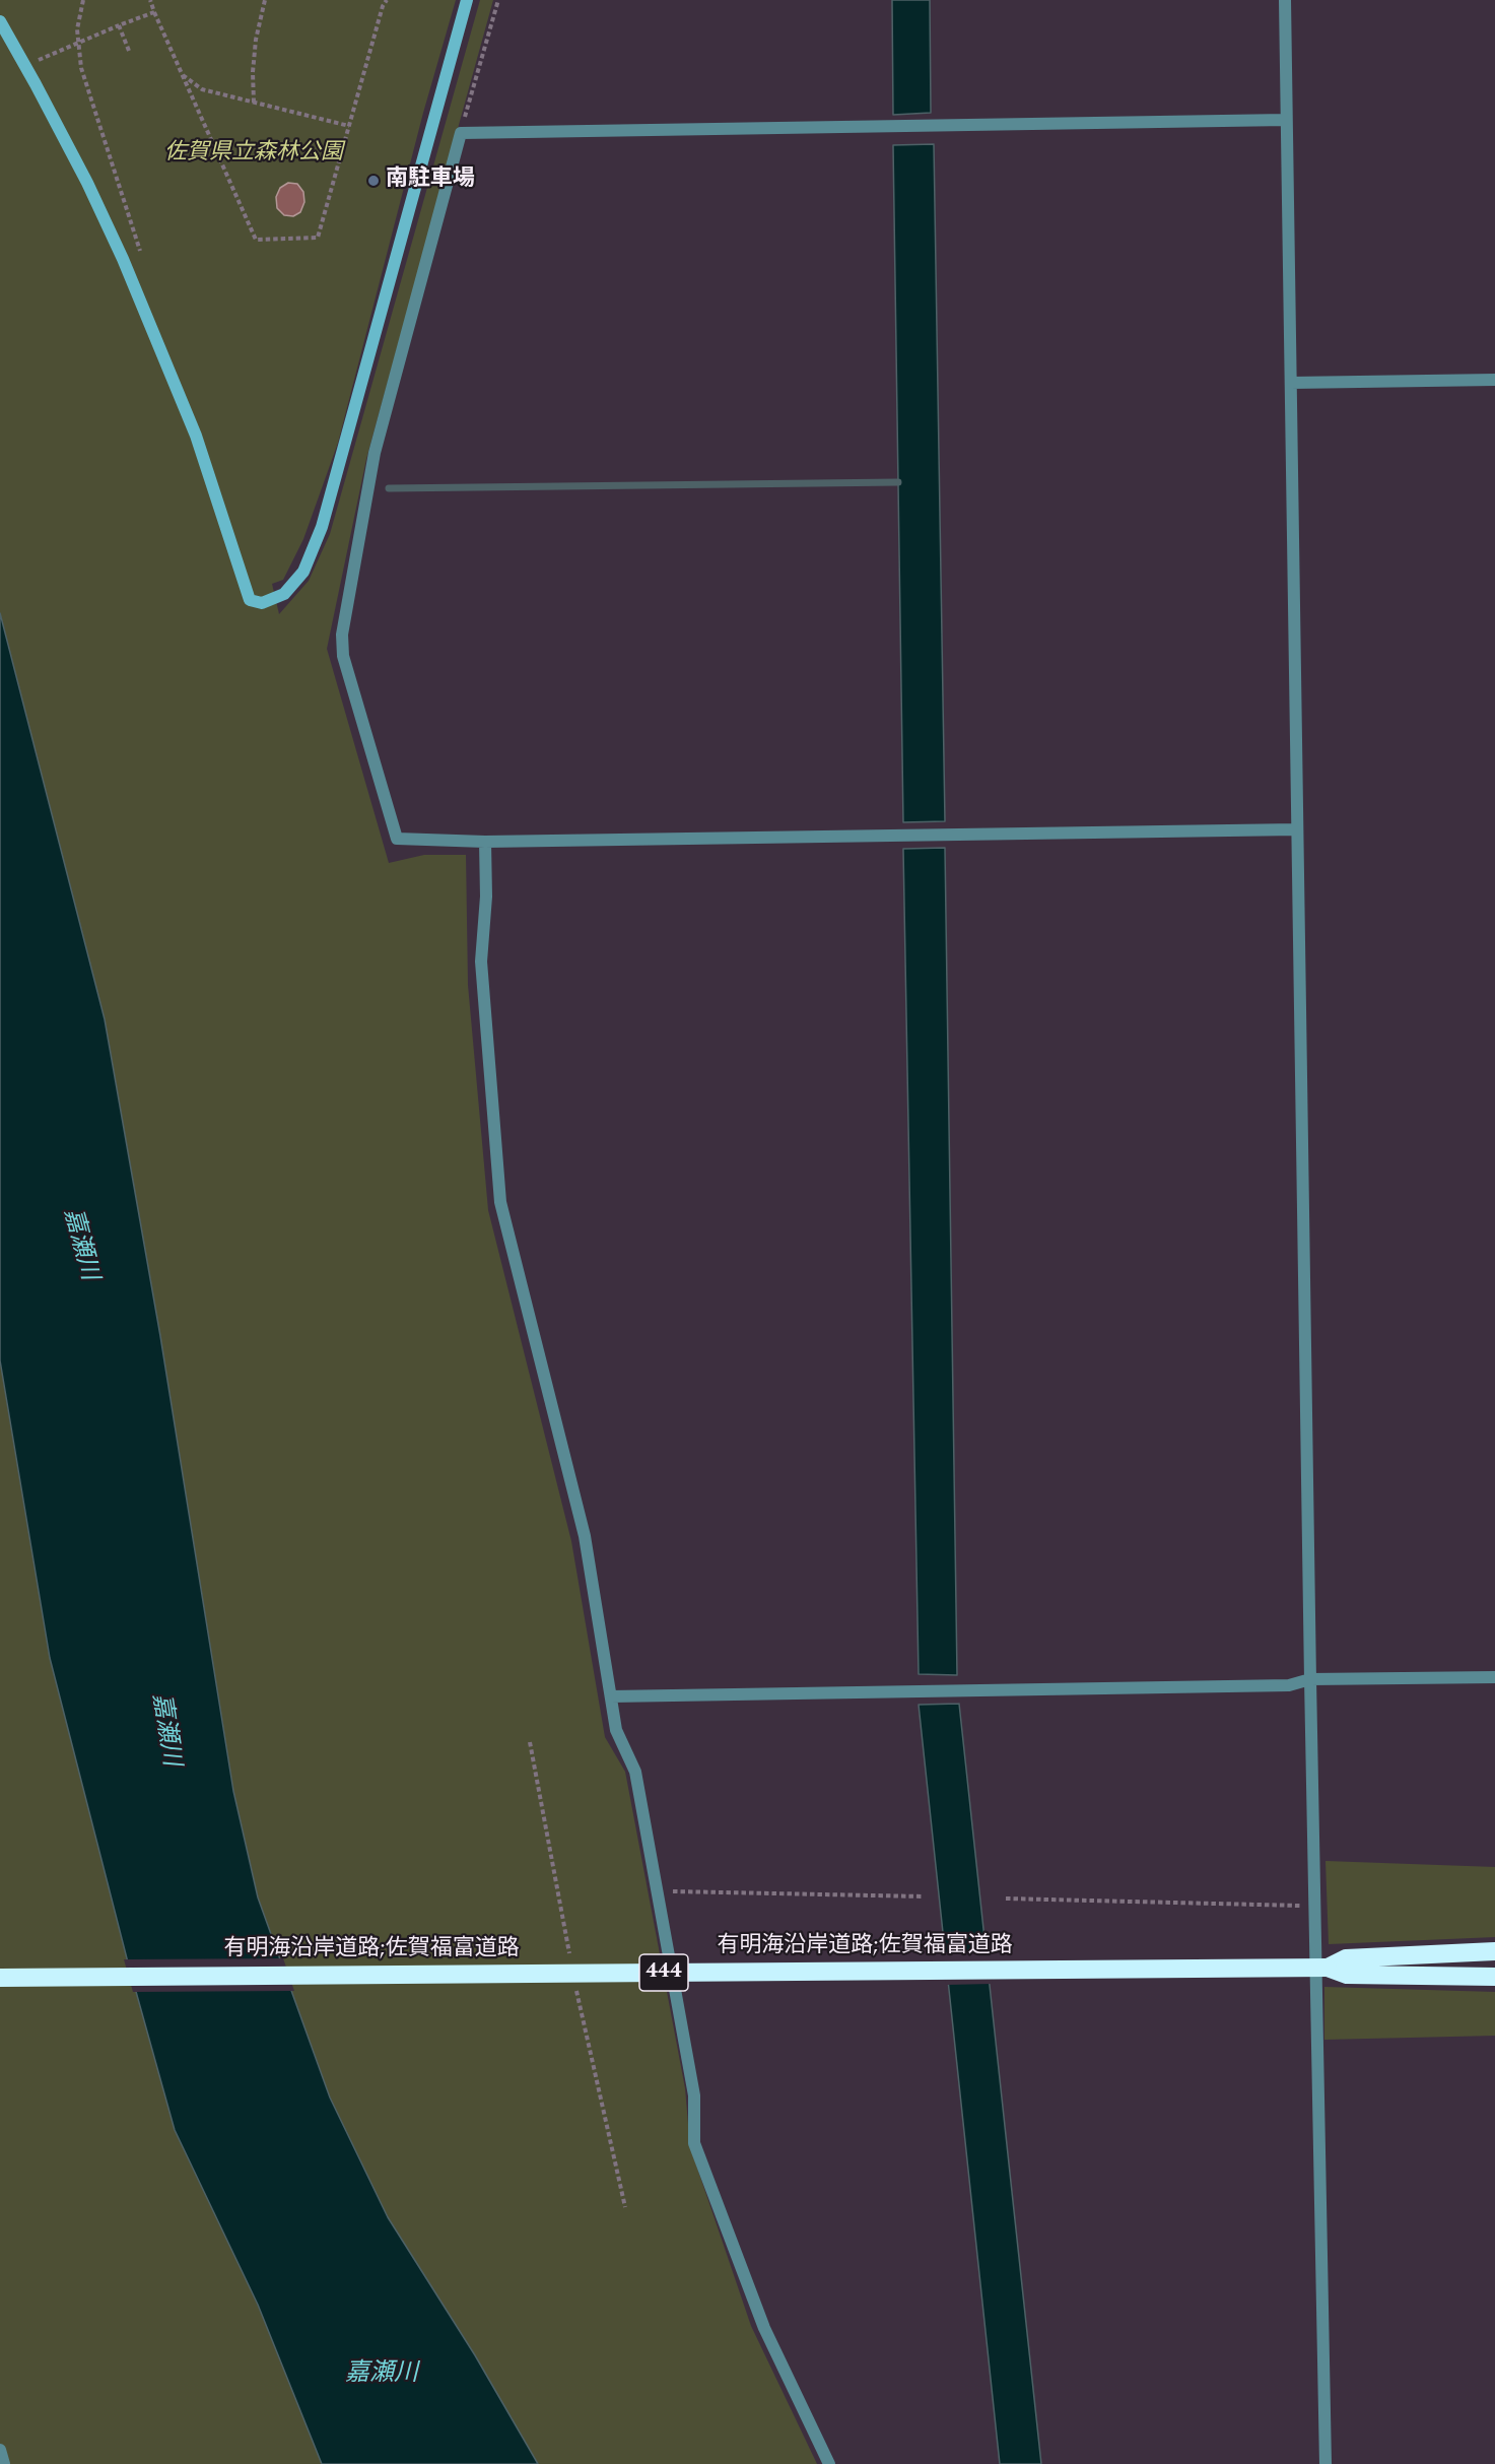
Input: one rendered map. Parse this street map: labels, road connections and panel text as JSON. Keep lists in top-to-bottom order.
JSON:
{
  "streets": {
    "highway": ["有明海沿岸道路;佐賀福富道路", "444"]
  },
  "water": ["嘉瀬川"],
  "parks": ["佐賀県立森林公園"],
  "places": ["南駐車場"]
}
